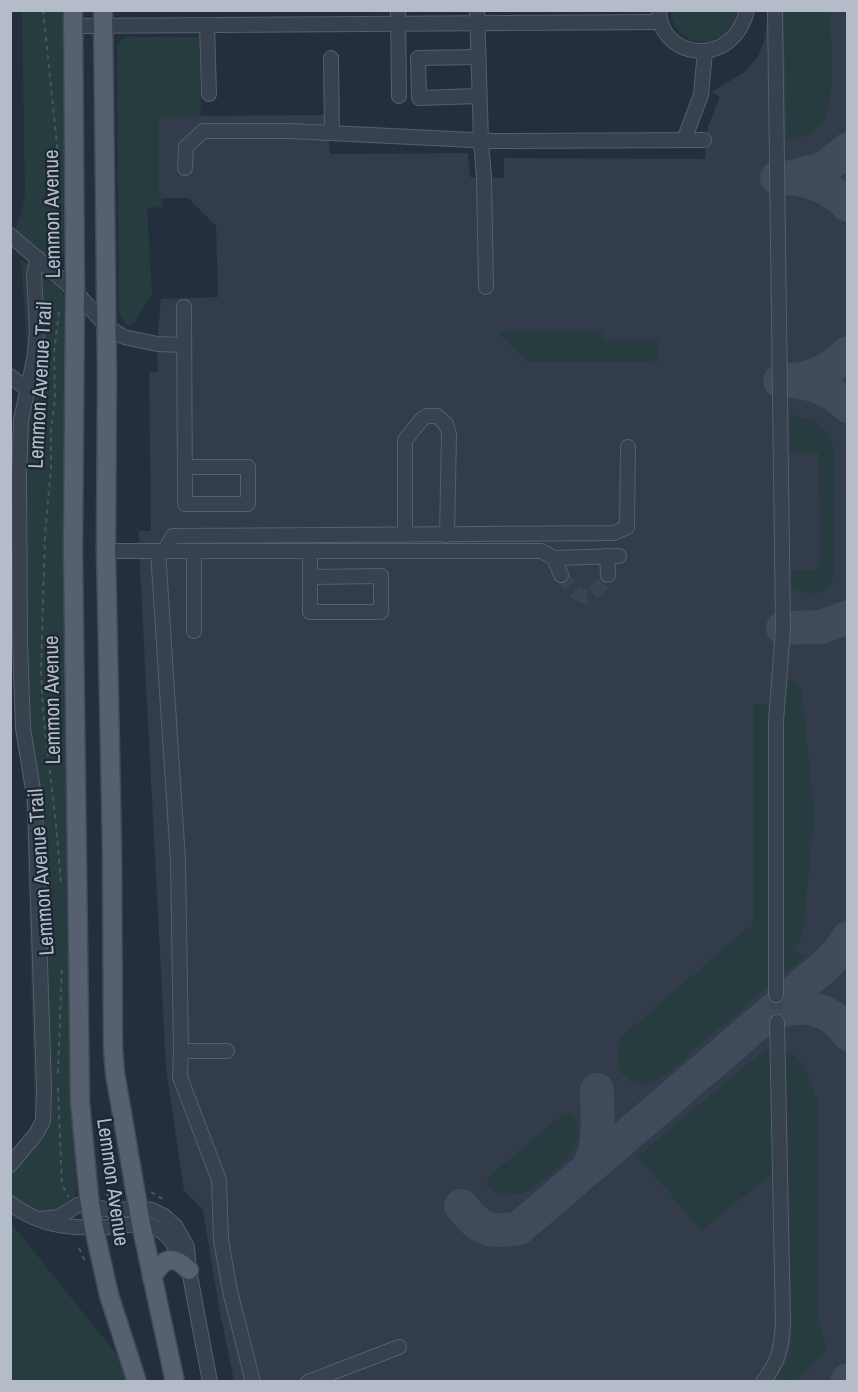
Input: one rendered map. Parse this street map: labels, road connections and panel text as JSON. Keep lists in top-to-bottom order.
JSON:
{
  "streets": {
    "main road": ["Lemmon Avenue"],
    "path": ["Lemmon Avenue Trail"]
  }
}
